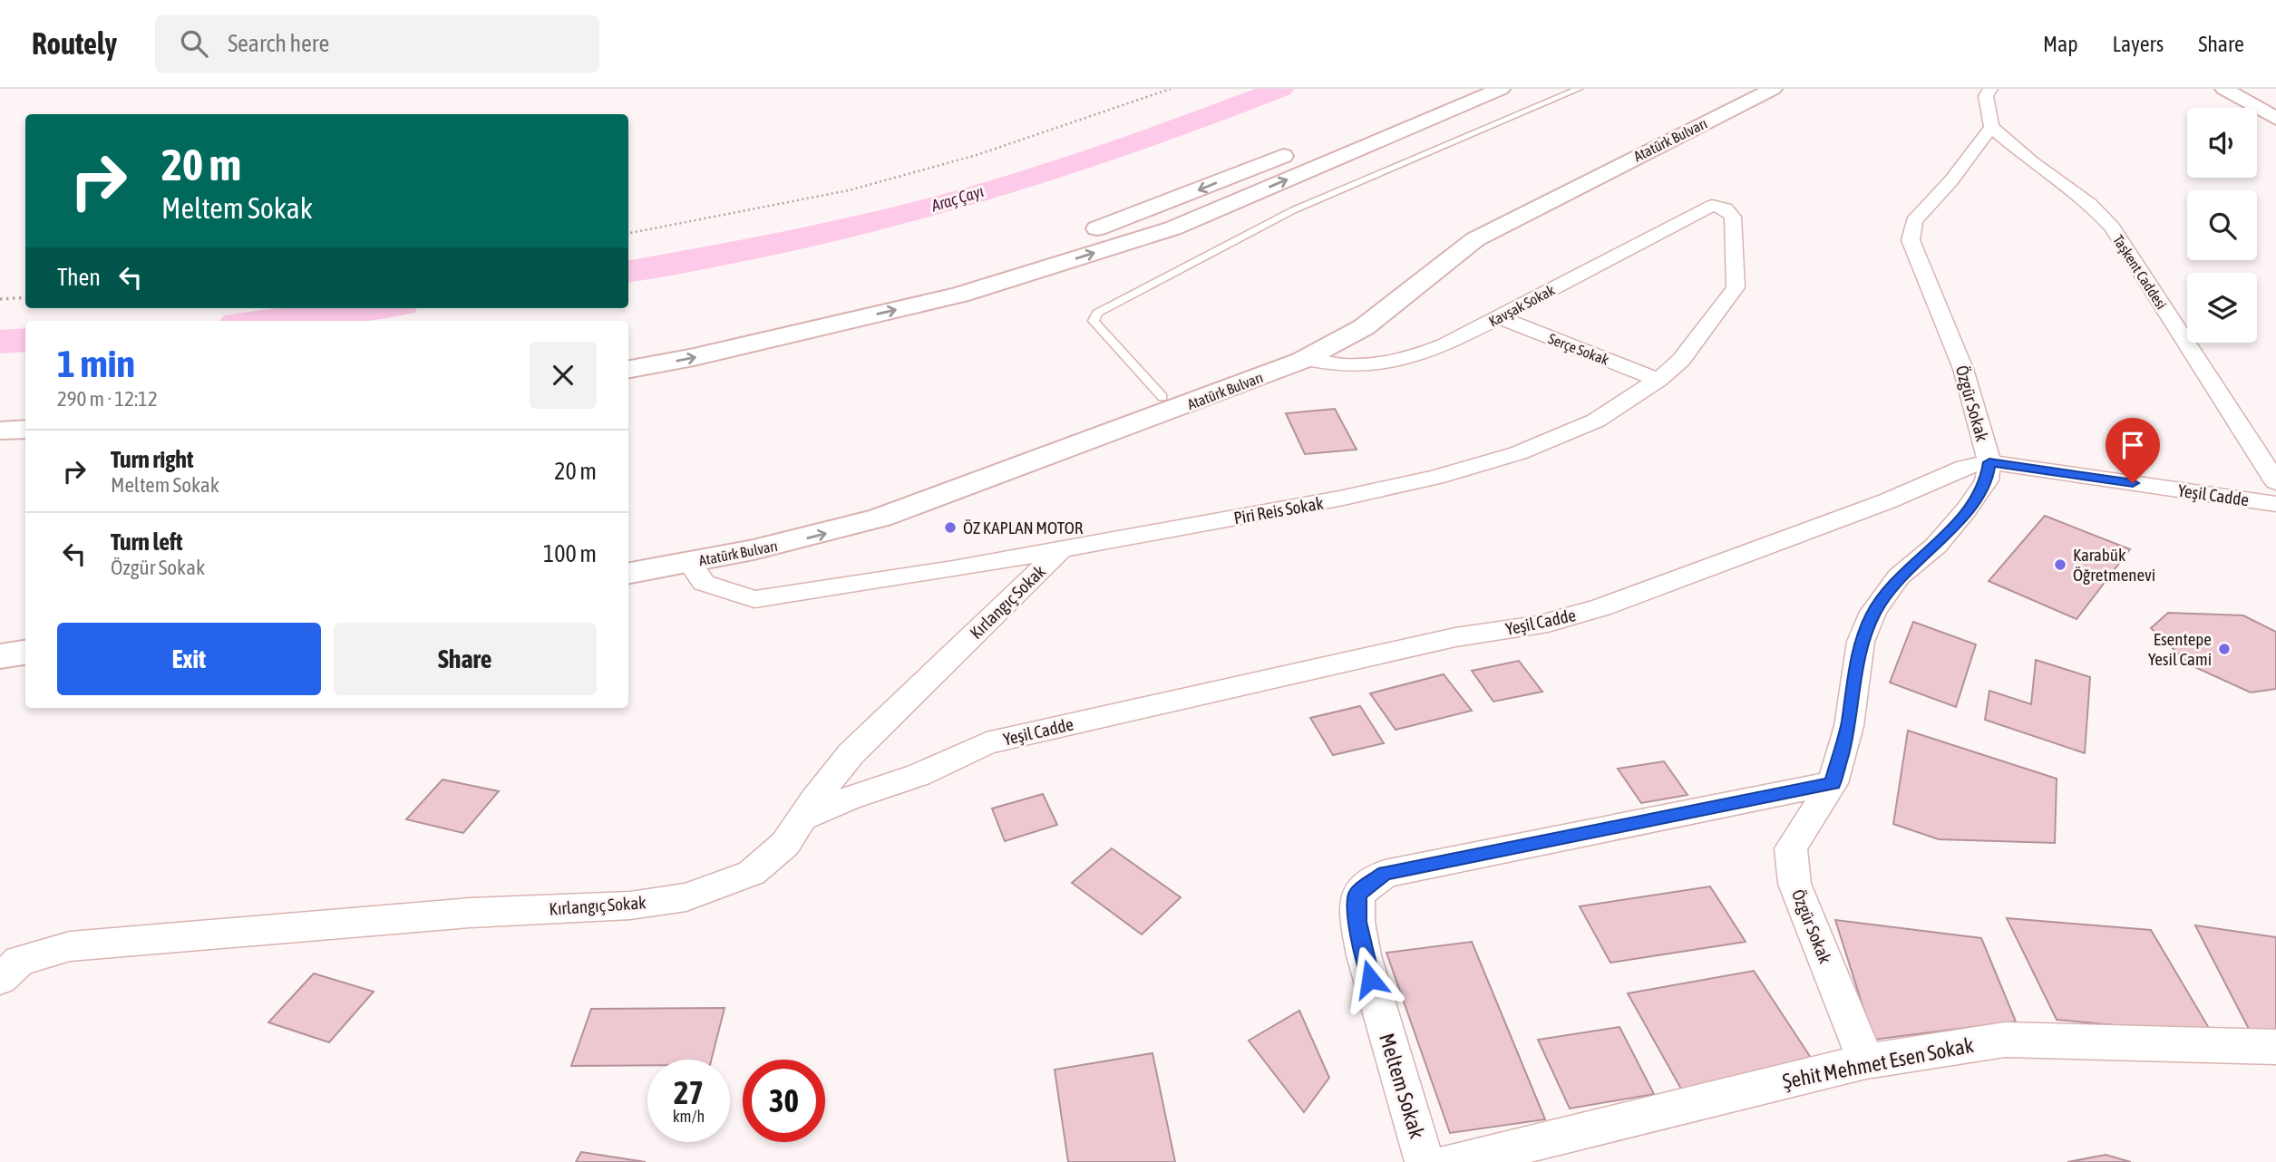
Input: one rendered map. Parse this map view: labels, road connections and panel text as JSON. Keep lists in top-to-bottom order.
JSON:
{
  "streets": {
    "main road": ["Atatürk Bulvarı"],
    "street": [
      "Taşkent Caddesi",
      "Kavşak Sokak",
      "Serçe Sokak",
      "Özgür Sokak",
      "Yeşil Cadde",
      "Piri Reis Sokak",
      "Kırlangıç Sokak",
      "Şehit Mehmet Esen Sokak",
      "Meltem Sokak"
    ]
  },
  "crossings": [
    ["Atatürk Bulvarı", "Kavşak Sokak"],
    ["Atatürk Bulvarı", "Piri Reis Sokak"],
    ["Taşkent Caddesi", "Özgür Sokak"],
    ["Kavşak Sokak", "Serçe Sokak"],
    ["Kavşak Sokak", "Piri Reis Sokak"],
    ["Serçe Sokak", "Piri Reis Sokak"],
    ["Özgür Sokak", "Yeşil Cadde"],
    ["Özgür Sokak", "Şehit Mehmet Esen Sokak"],
    ["Özgür Sokak", "Meltem Sokak"],
    ["Yeşil Cadde", "Kırlangıç Sokak"],
    ["Piri Reis Sokak", "Kırlangıç Sokak"]
  ],
  "water": ["Araç Çayı"],
  "places": ["ÖZ KAPLAN MOTOR", "Karabük Öğretmenevi", "Esentepe Yesil Cami"],
  "page": {
    "header": "Routely",
    "search": "Search here",
    "nav": ["Map", "Layers", "Share"],
    "turn": ["20 m", "Meltem Sokak"],
    "then": "Then",
    "heading": ["1 min", "290 m · 12:12"],
    "list": [
      {
        "name": "Turn right",
        "note": "Meltem Sokak",
        "value": "20 m"
      },
      {
        "name": "Turn left",
        "note": "Özgür Sokak",
        "value": "100 m"
      }
    ],
    "buttons": ["Exit", "Share"],
    "speed": "27 km/h",
    "limit": "30"
  }
}
